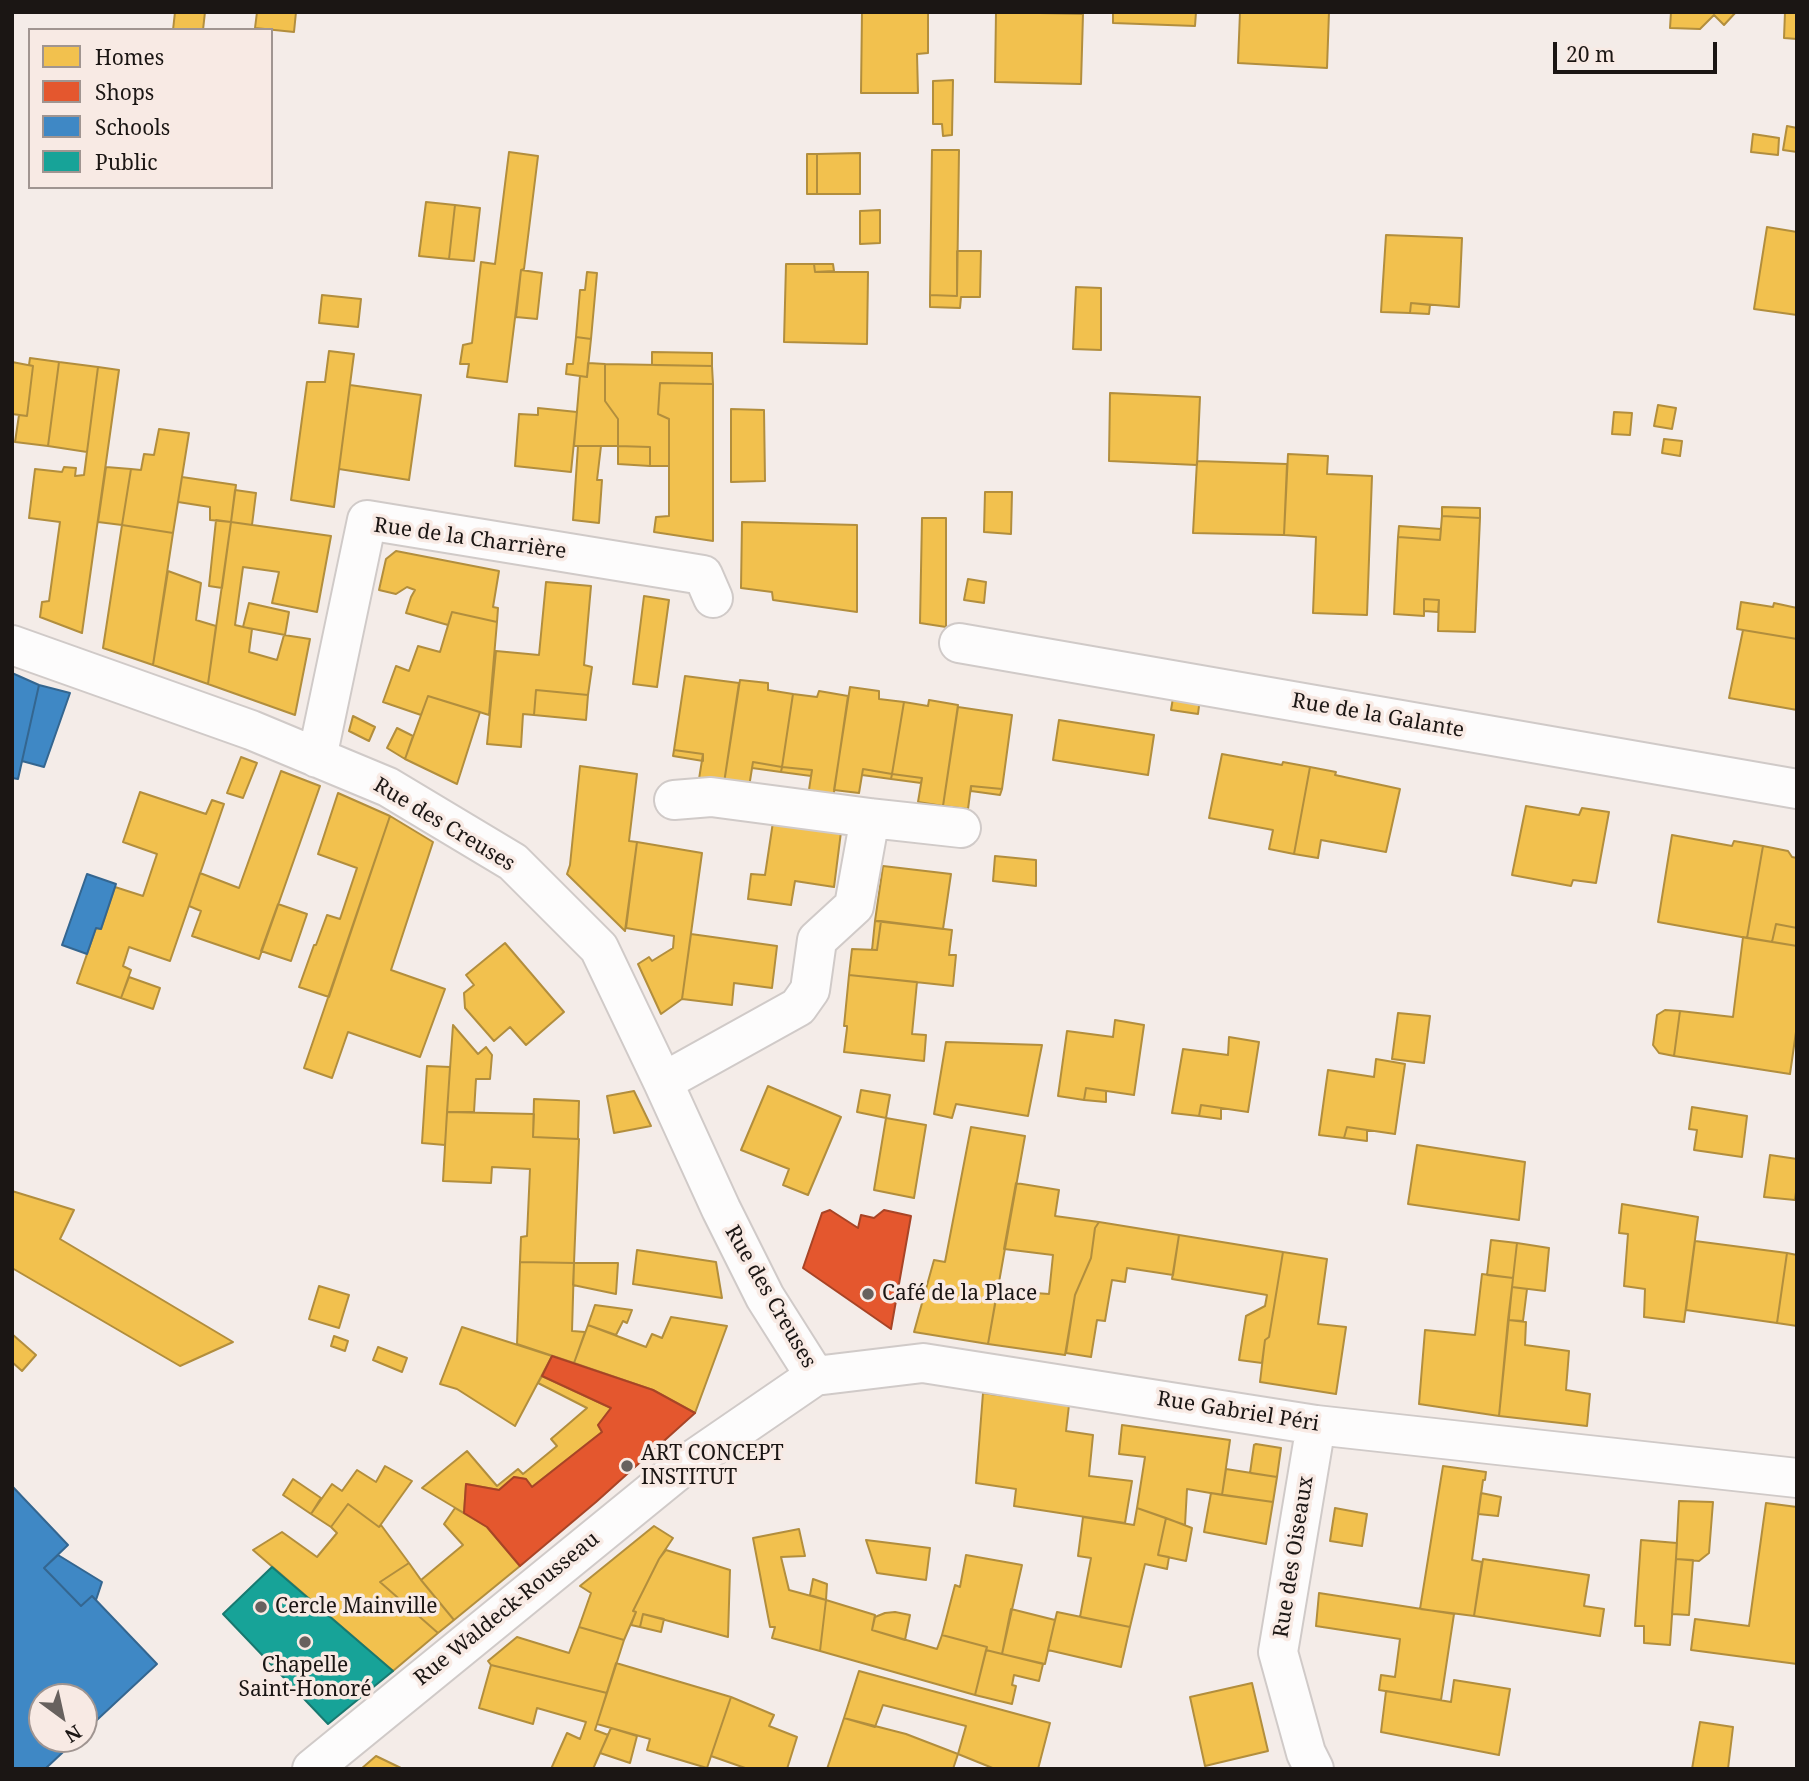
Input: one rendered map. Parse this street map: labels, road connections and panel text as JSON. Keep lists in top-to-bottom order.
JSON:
{
  "streets": {
    "street": [
      "Rue de la Charrière",
      "Rue de la Galante",
      "Rue des Creuses",
      "Rue Gabriel Péri",
      "Rue des Oiseaux",
      "Rue Waldeck-Rousseau"
    ]
  },
  "crossings": [
    ["Rue de la Charrière", "Rue des Creuses"],
    ["Rue des Creuses", "Rue Gabriel Péri"],
    ["Rue Gabriel Péri", "Rue des Oiseaux"],
    ["Rue Gabriel Péri", "Rue Waldeck-Rousseau"]
  ],
  "places": [
    "Café de la Place",
    "ART CONCEPT INSTITUT",
    "Cercle Mainville",
    "Chapelle Saint-Honoré"
  ],
  "legend": [
    "Homes",
    "Shops",
    "Schools",
    "Public"
  ],
  "scale_bar": "20 m",
  "north": "bottom right"
}
